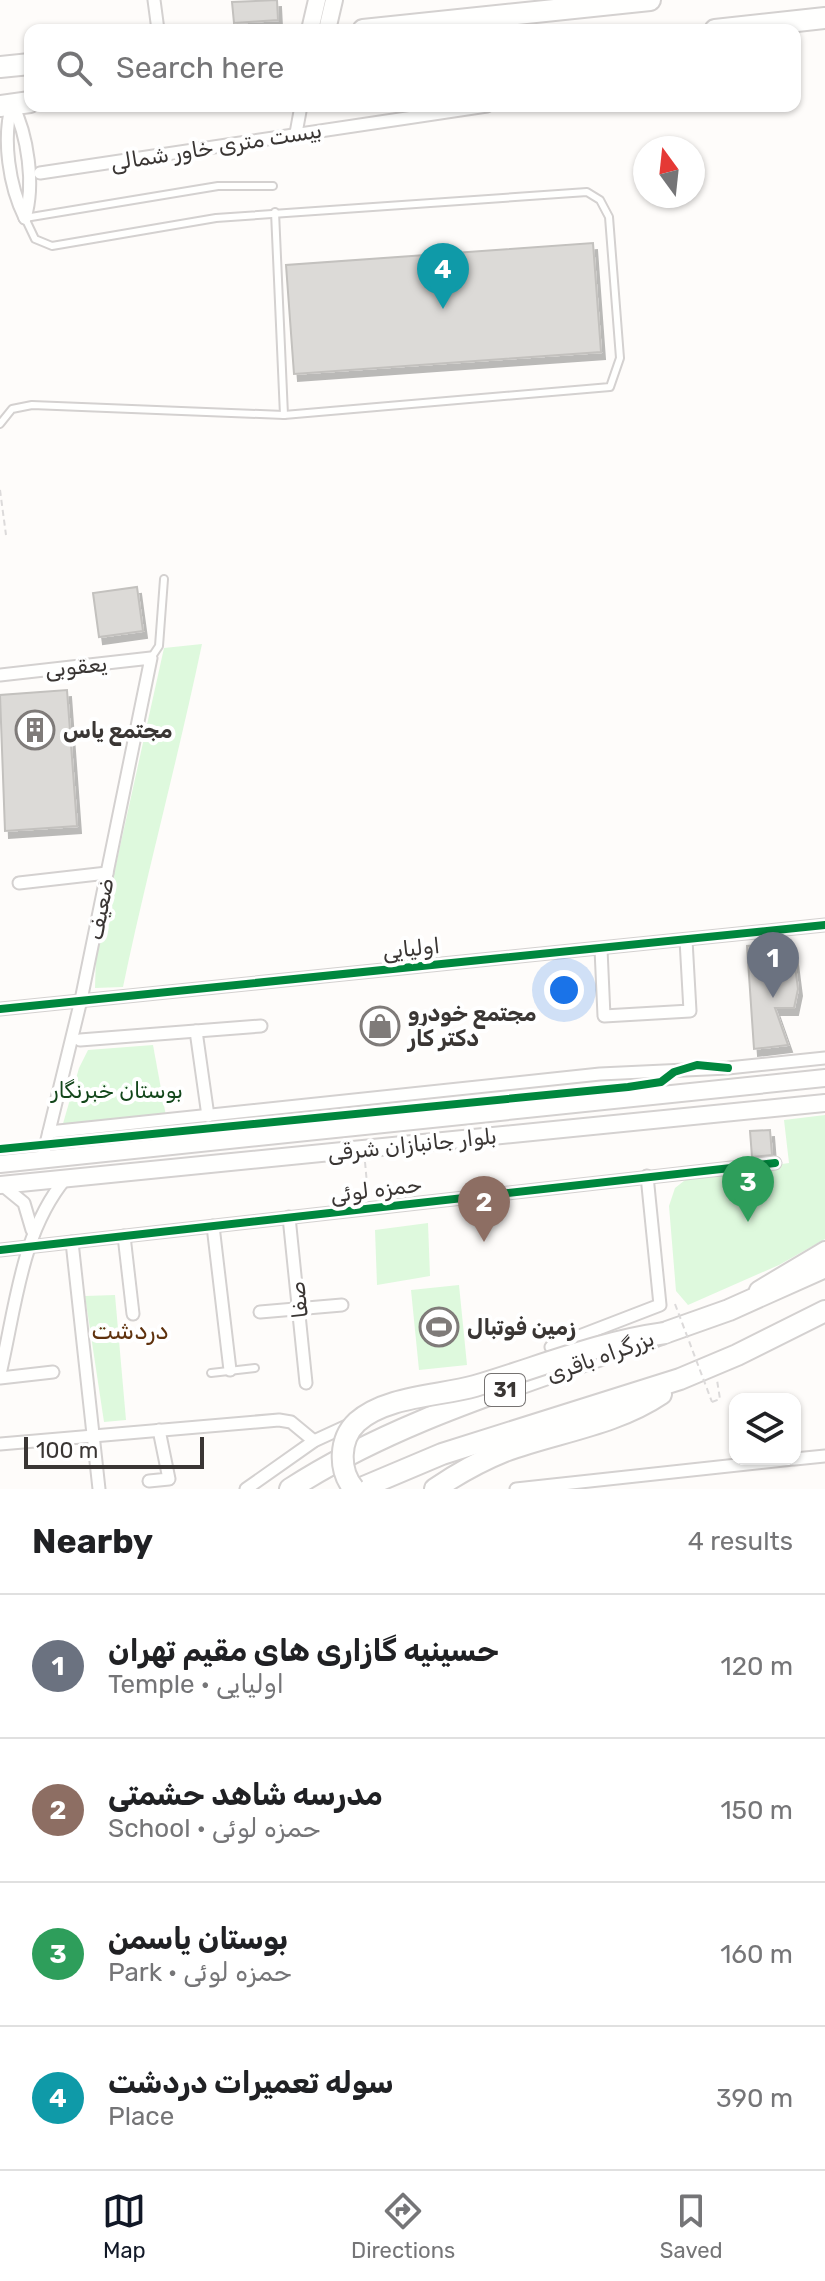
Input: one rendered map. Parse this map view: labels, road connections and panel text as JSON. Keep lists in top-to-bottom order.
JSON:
{
  "streets": {
    "highway": ["بزرگراه باقری", "31"],
    "main road": ["بلوار جانبازان شرقی"],
    "street": [
      "بیست متری خاور شمالی",
      "یعقوبی",
      "ضعیف",
      "اولیایی",
      "حمزه لوئی",
      "صفا"
    ]
  },
  "crossings": [
    ["یعقوبی", "ضعیف"],
    ["ضعیف", "اولیایی"],
    ["ضعیف", "بلوار جانبازان شرقی"],
    ["حمزه لوئی", "صفا"]
  ],
  "districts": ["دردشت"],
  "parks": ["بوستان خبرنگار"],
  "places": {
    "building": ["مجتمع یاس"],
    "shop": ["مجتمع خودرو دکتر کار"],
    "sports": ["زمین فوتبال"]
  },
  "scale_bar": "100 m",
  "north": "top",
  "page": {
    "search": "Search here",
    "pins": [
      "4",
      "1",
      "3",
      "2"
    ],
    "scale": "100 m",
    "heading": ["Nearby", "4 results"],
    "list": [
      {
        "mark": "1",
        "name": "حسینیه گازاری های مقیم تهران",
        "note": "Temple · اولیایی",
        "value": "120 m"
      },
      {
        "mark": "2",
        "name": "مدرسه شاهد حشمتی",
        "note": "School · حمزه لوئی",
        "value": "150 m"
      },
      {
        "mark": "3",
        "name": "بوستان یاسمن",
        "note": "Park · حمزه لوئی",
        "value": "160 m"
      },
      {
        "mark": "4",
        "name": "سوله تعمیرات دردشت",
        "note": "Place",
        "value": "390 m"
      }
    ],
    "nav": ["Map", "Directions", "Saved"]
  }
}
